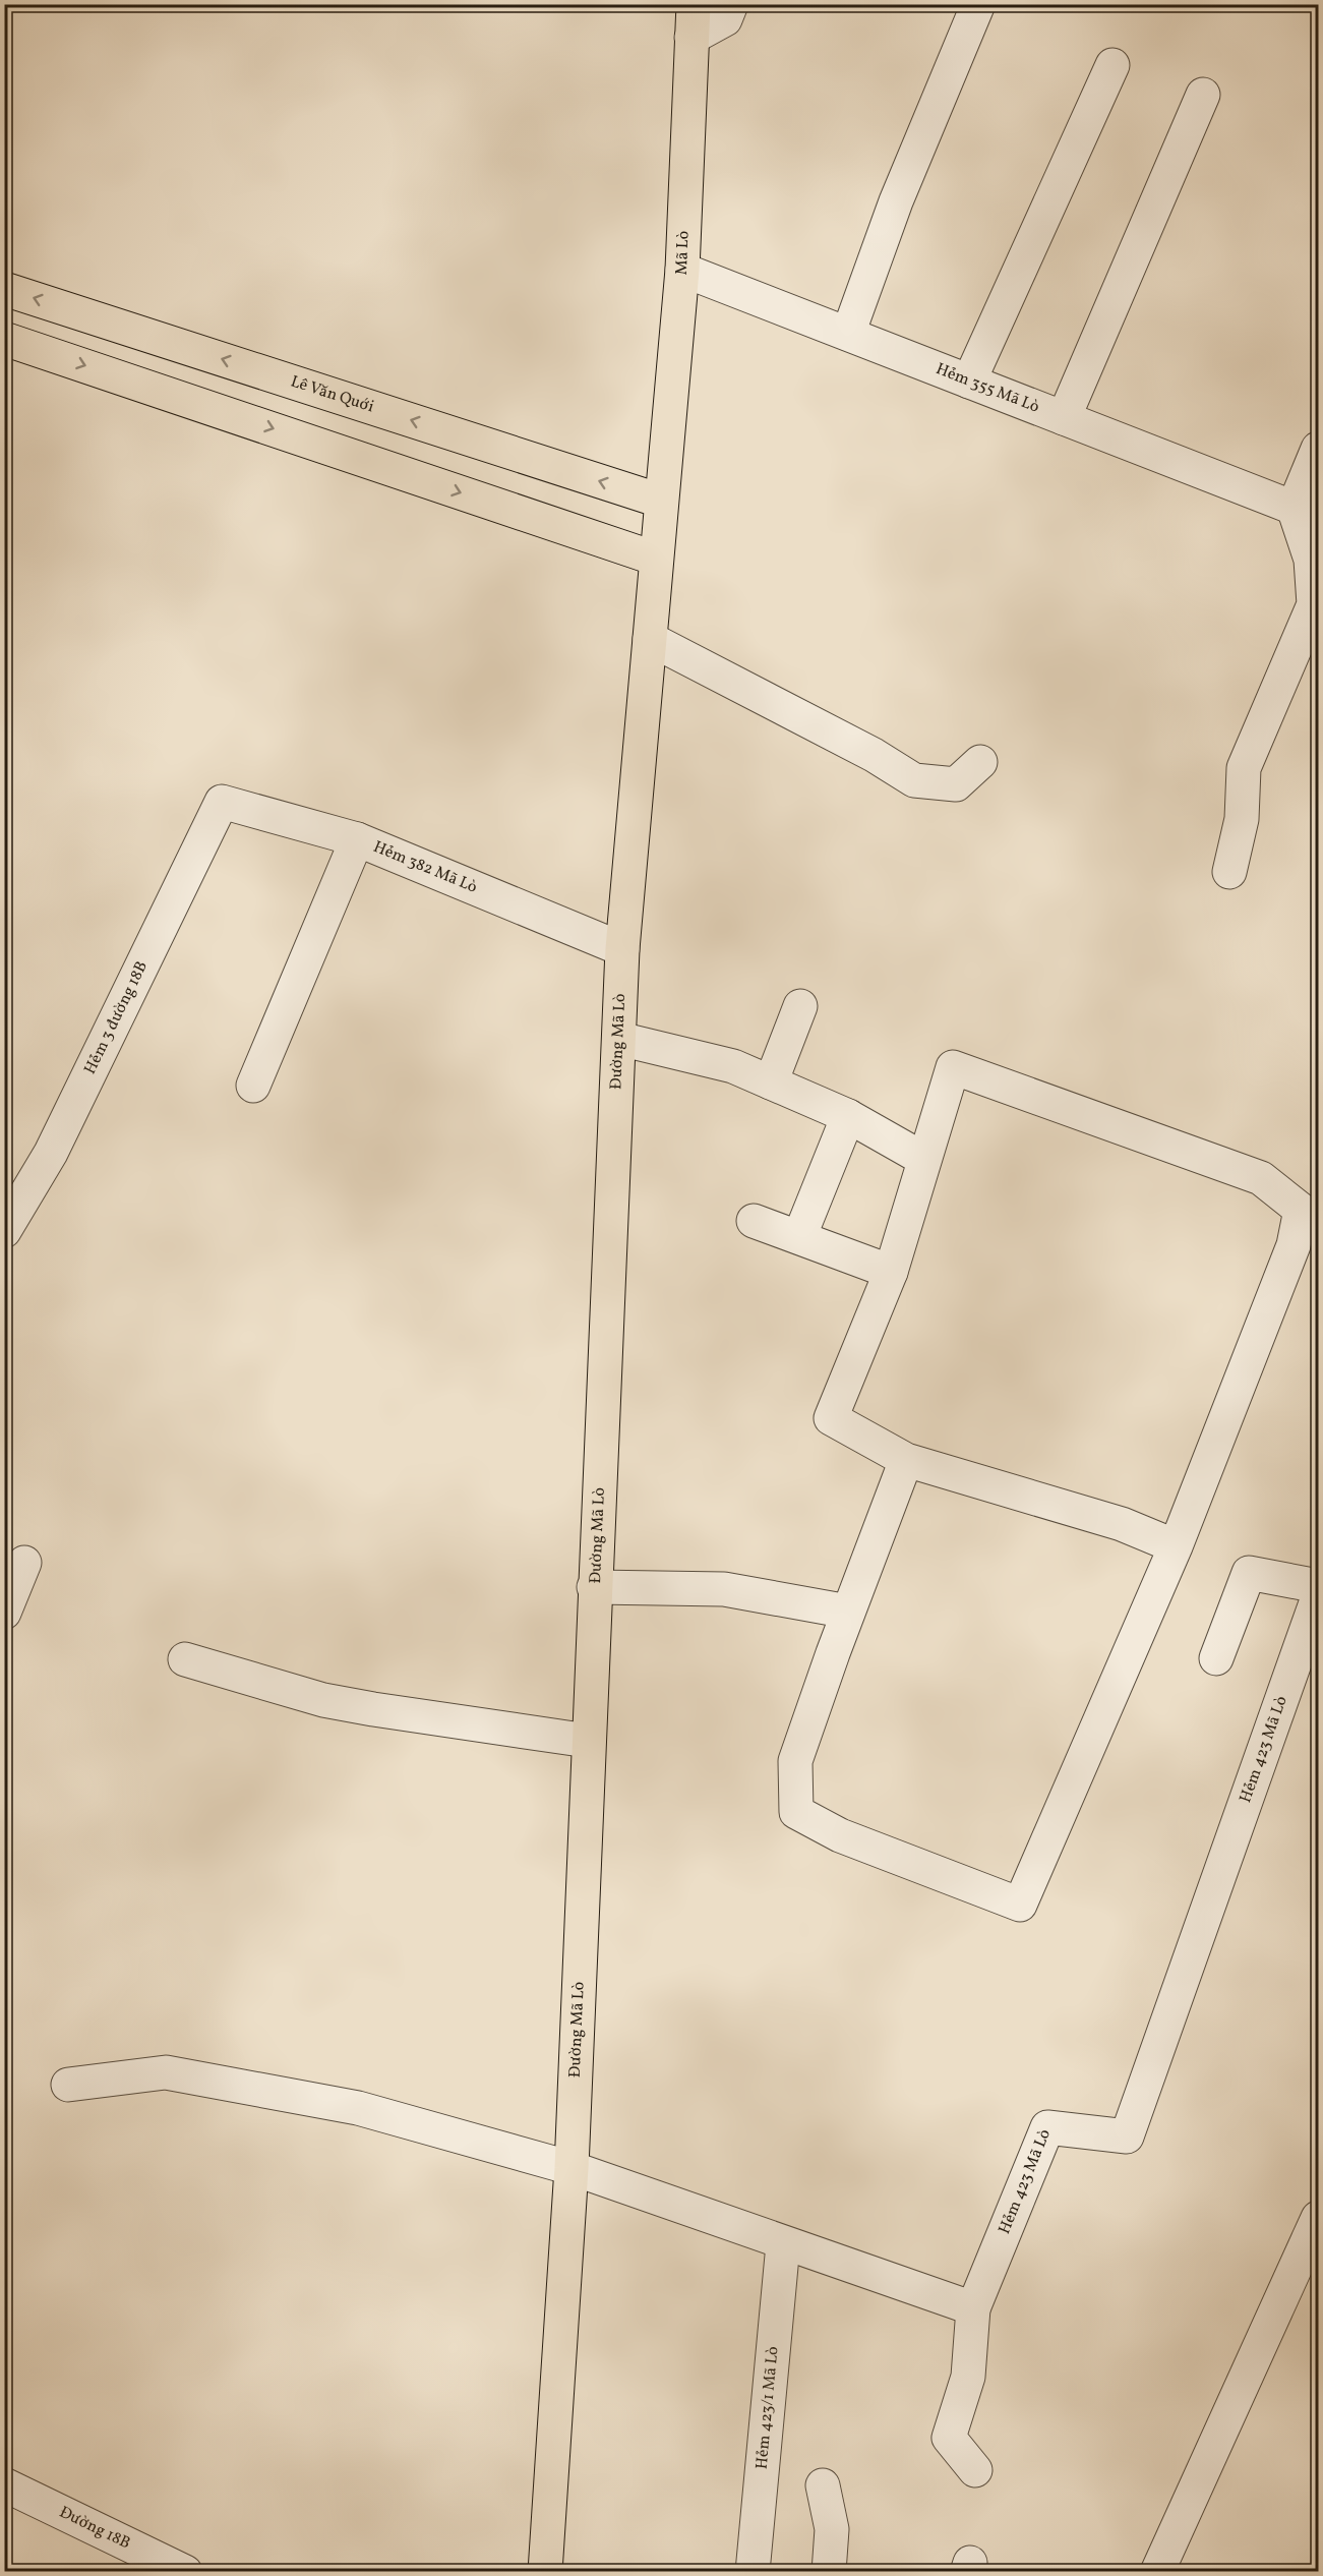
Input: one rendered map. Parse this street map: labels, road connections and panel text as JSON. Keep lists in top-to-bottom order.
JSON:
{
  "streets": {
    "main road": ["Mã Lò", "Lê Văn Quới", "Đường Mã Lò"],
    "street": [
      "Hẻm 355 Mã Lò",
      "Hẻm 382 Mã Lò",
      "Hẻm 3 đường 18B",
      "Hẻm 423 Mã Lò",
      "Hẻm 423/1 Mã Lò",
      "Đường 18B"
    ]
  },
  "crossings": [
    ["Mã Lò", "Hẻm 355 Mã Lò"],
    ["Mã Lò", "Lê Văn Quới"],
    ["Mã Lò", "Đường Mã Lò"],
    ["Lê Văn Quới", "Đường Mã Lò"],
    ["Hẻm 382 Mã Lò", "Hẻm 3 đường 18B"],
    ["Hẻm 382 Mã Lò", "Đường Mã Lò"]
  ]
}
